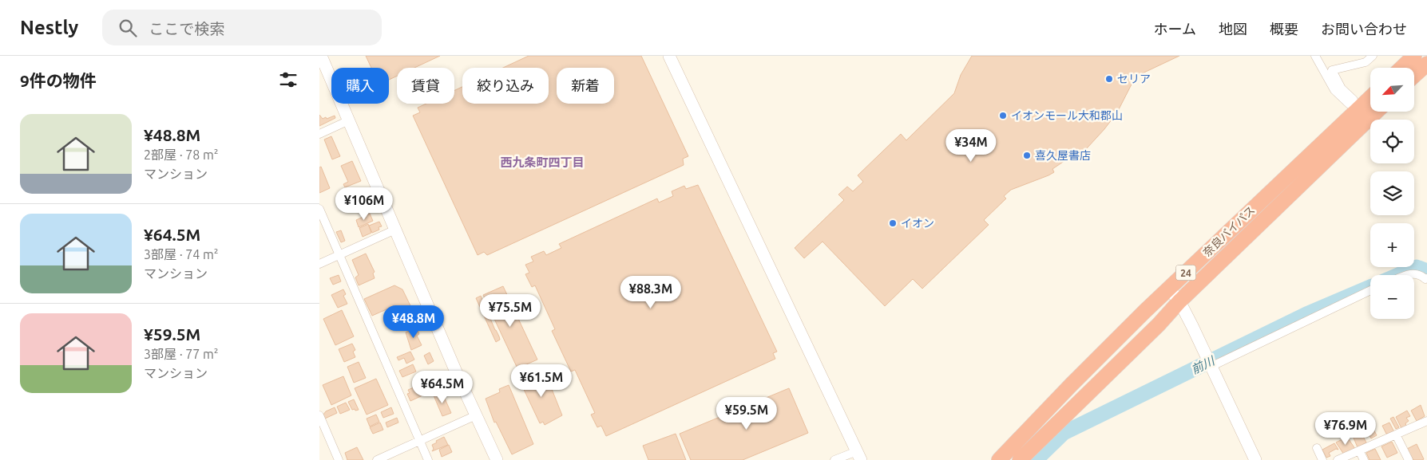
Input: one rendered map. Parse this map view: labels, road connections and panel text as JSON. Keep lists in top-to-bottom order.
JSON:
{
  "streets": {
    "highway": ["奈良バイパス", "24"]
  },
  "districts": ["西九条町四丁目"],
  "water": ["前川"],
  "places": [
    "セリア",
    "イオンモール大和郡山",
    "喜久屋書店",
    "イオン"
  ],
  "north": "bottom left",
  "page": {
    "header": "Nestly",
    "search": "ここで検索",
    "nav": [
      "ホーム",
      "地図",
      "概要",
      "お問い合わせ"
    ],
    "heading": "9件の物件",
    "map_buttons": ["+", "−"],
    "chip": [
      "購入",
      "賃貸",
      "絞り込み",
      "新着"
    ],
    "list": [
      {
        "name": "¥48.8M",
        "note": "2部屋 · 78 m² · マンション"
      },
      {
        "name": "¥64.5M",
        "note": "3部屋 · 74 m² · マンション"
      },
      {
        "name": "¥59.5M",
        "note": "3部屋 · 77 m² · マンション"
      }
    ],
    "price": [
      "¥34M",
      "¥106M",
      "¥88.3M",
      "¥75.5M",
      "¥48.8M",
      "¥61.5M",
      "¥64.5M",
      "¥59.5M",
      "¥76.9M"
    ]
  }
}
